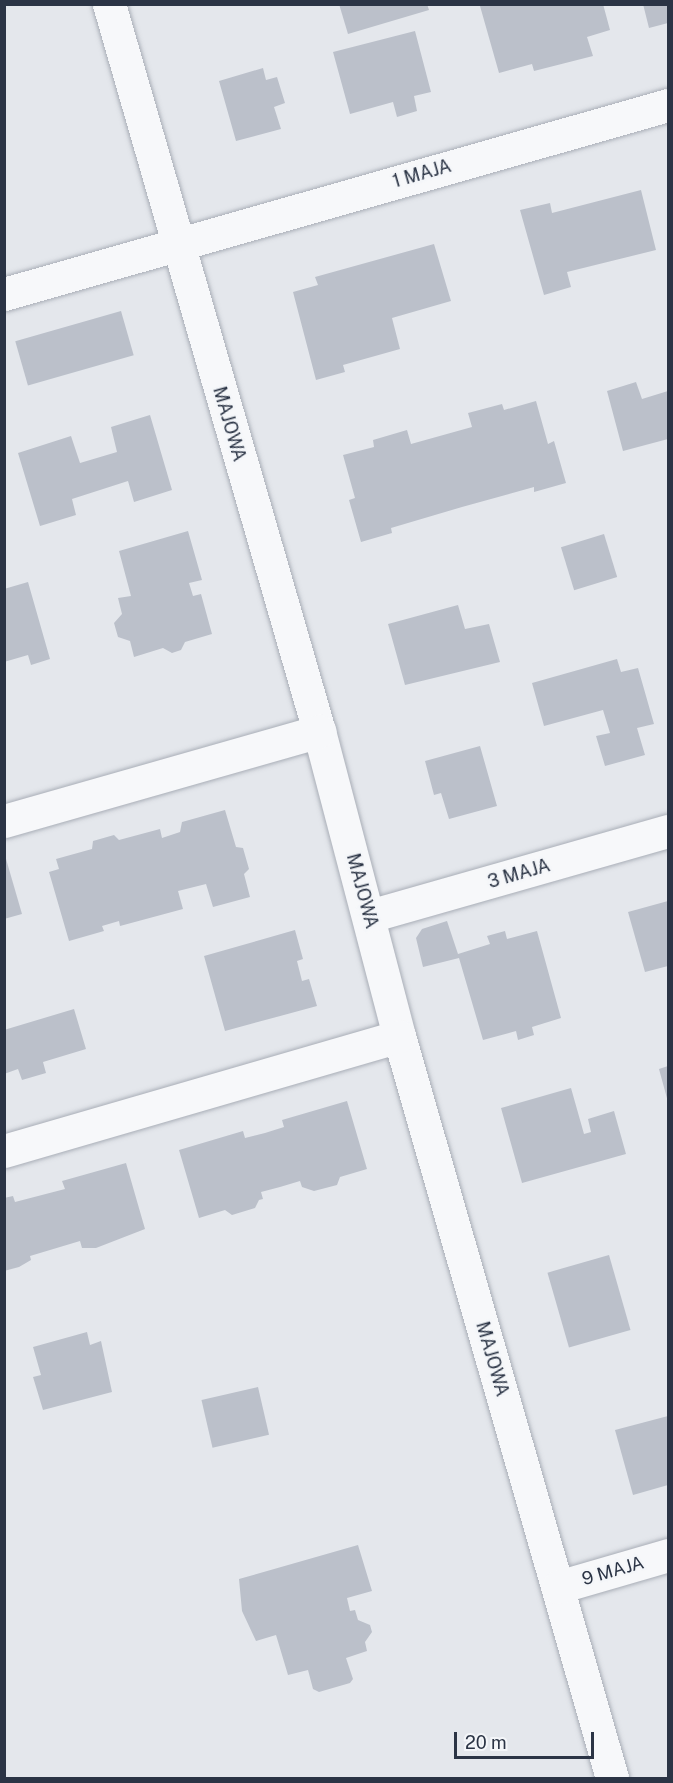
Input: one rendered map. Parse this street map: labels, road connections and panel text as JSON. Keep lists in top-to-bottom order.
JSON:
{
  "streets": {
    "street": [
      "1 MAJA",
      "MAJOWA",
      "3 MAJA",
      "9 MAJA"
    ]
  },
  "crossings": [
    ["1 MAJA", "MAJOWA"],
    ["MAJOWA", "3 MAJA"],
    ["MAJOWA", "9 MAJA"]
  ],
  "scale_bar": "20 m"
}
